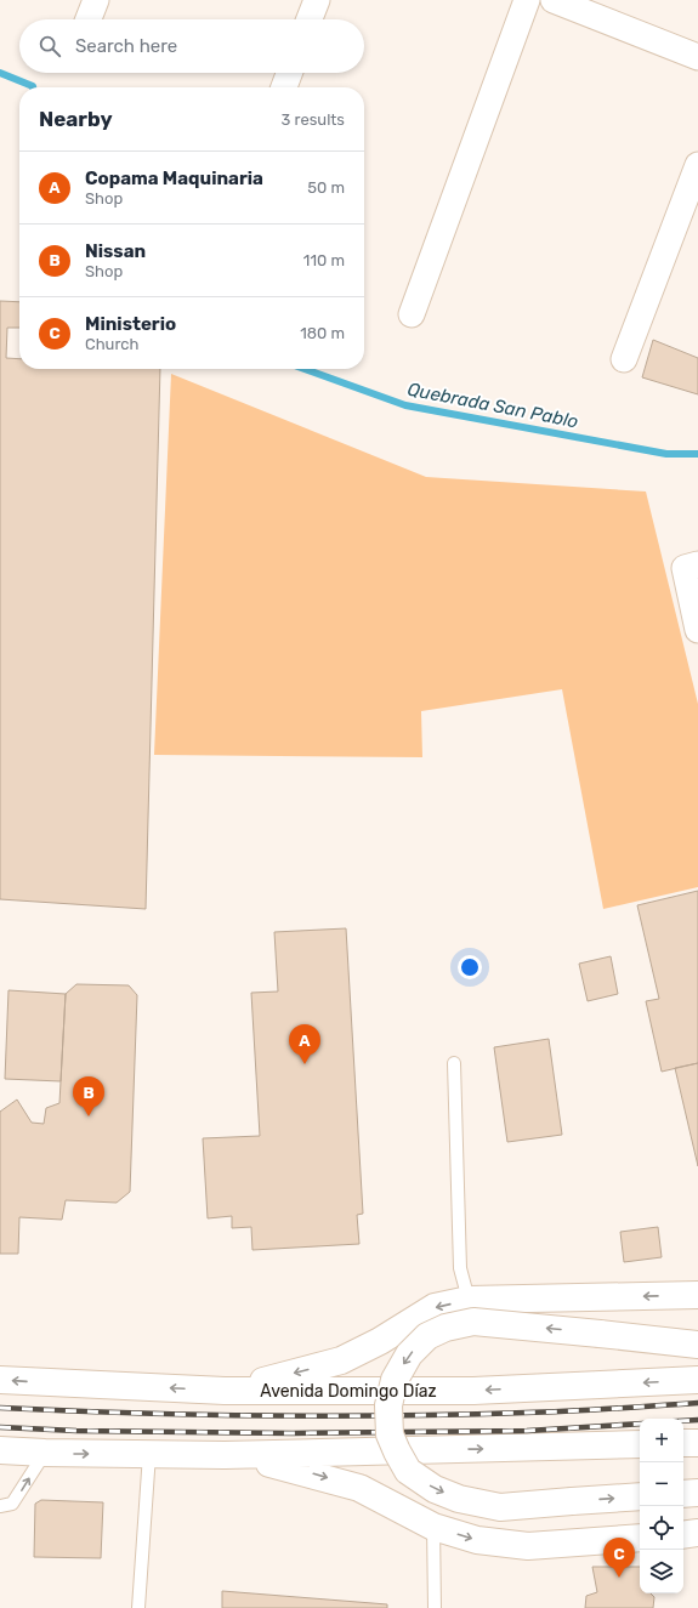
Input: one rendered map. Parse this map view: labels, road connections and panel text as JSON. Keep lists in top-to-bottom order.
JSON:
{
  "streets": {
    "main road": ["Avenida Domingo Díaz"]
  },
  "water": ["Quebrada San Pablo"],
  "page": {
    "search": "Search here",
    "heading": ["Nearby", "3 results"],
    "list": [
      {
        "mark": "A",
        "name": "Copama Maquinaria",
        "note": "Shop",
        "value": "50 m"
      },
      {
        "mark": "B",
        "name": "Nissan",
        "note": "Shop",
        "value": "110 m"
      },
      {
        "mark": "C",
        "name": "Ministerio",
        "note": "Church",
        "value": "180 m"
      }
    ],
    "pins": ["A", "B", "C"],
    "map_buttons": ["+", "−"]
  }
}
